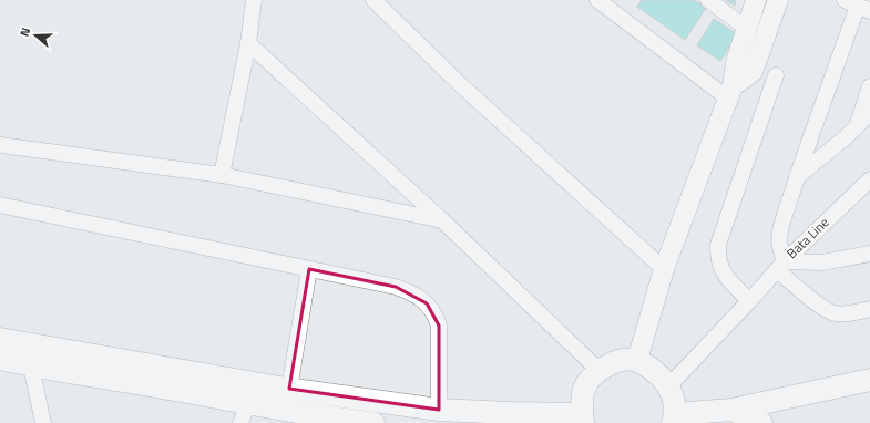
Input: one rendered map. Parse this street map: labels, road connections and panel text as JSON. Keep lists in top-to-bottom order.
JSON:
{
  "streets": {
    "street": ["Bata Line"]
  },
  "north": "left"
}
